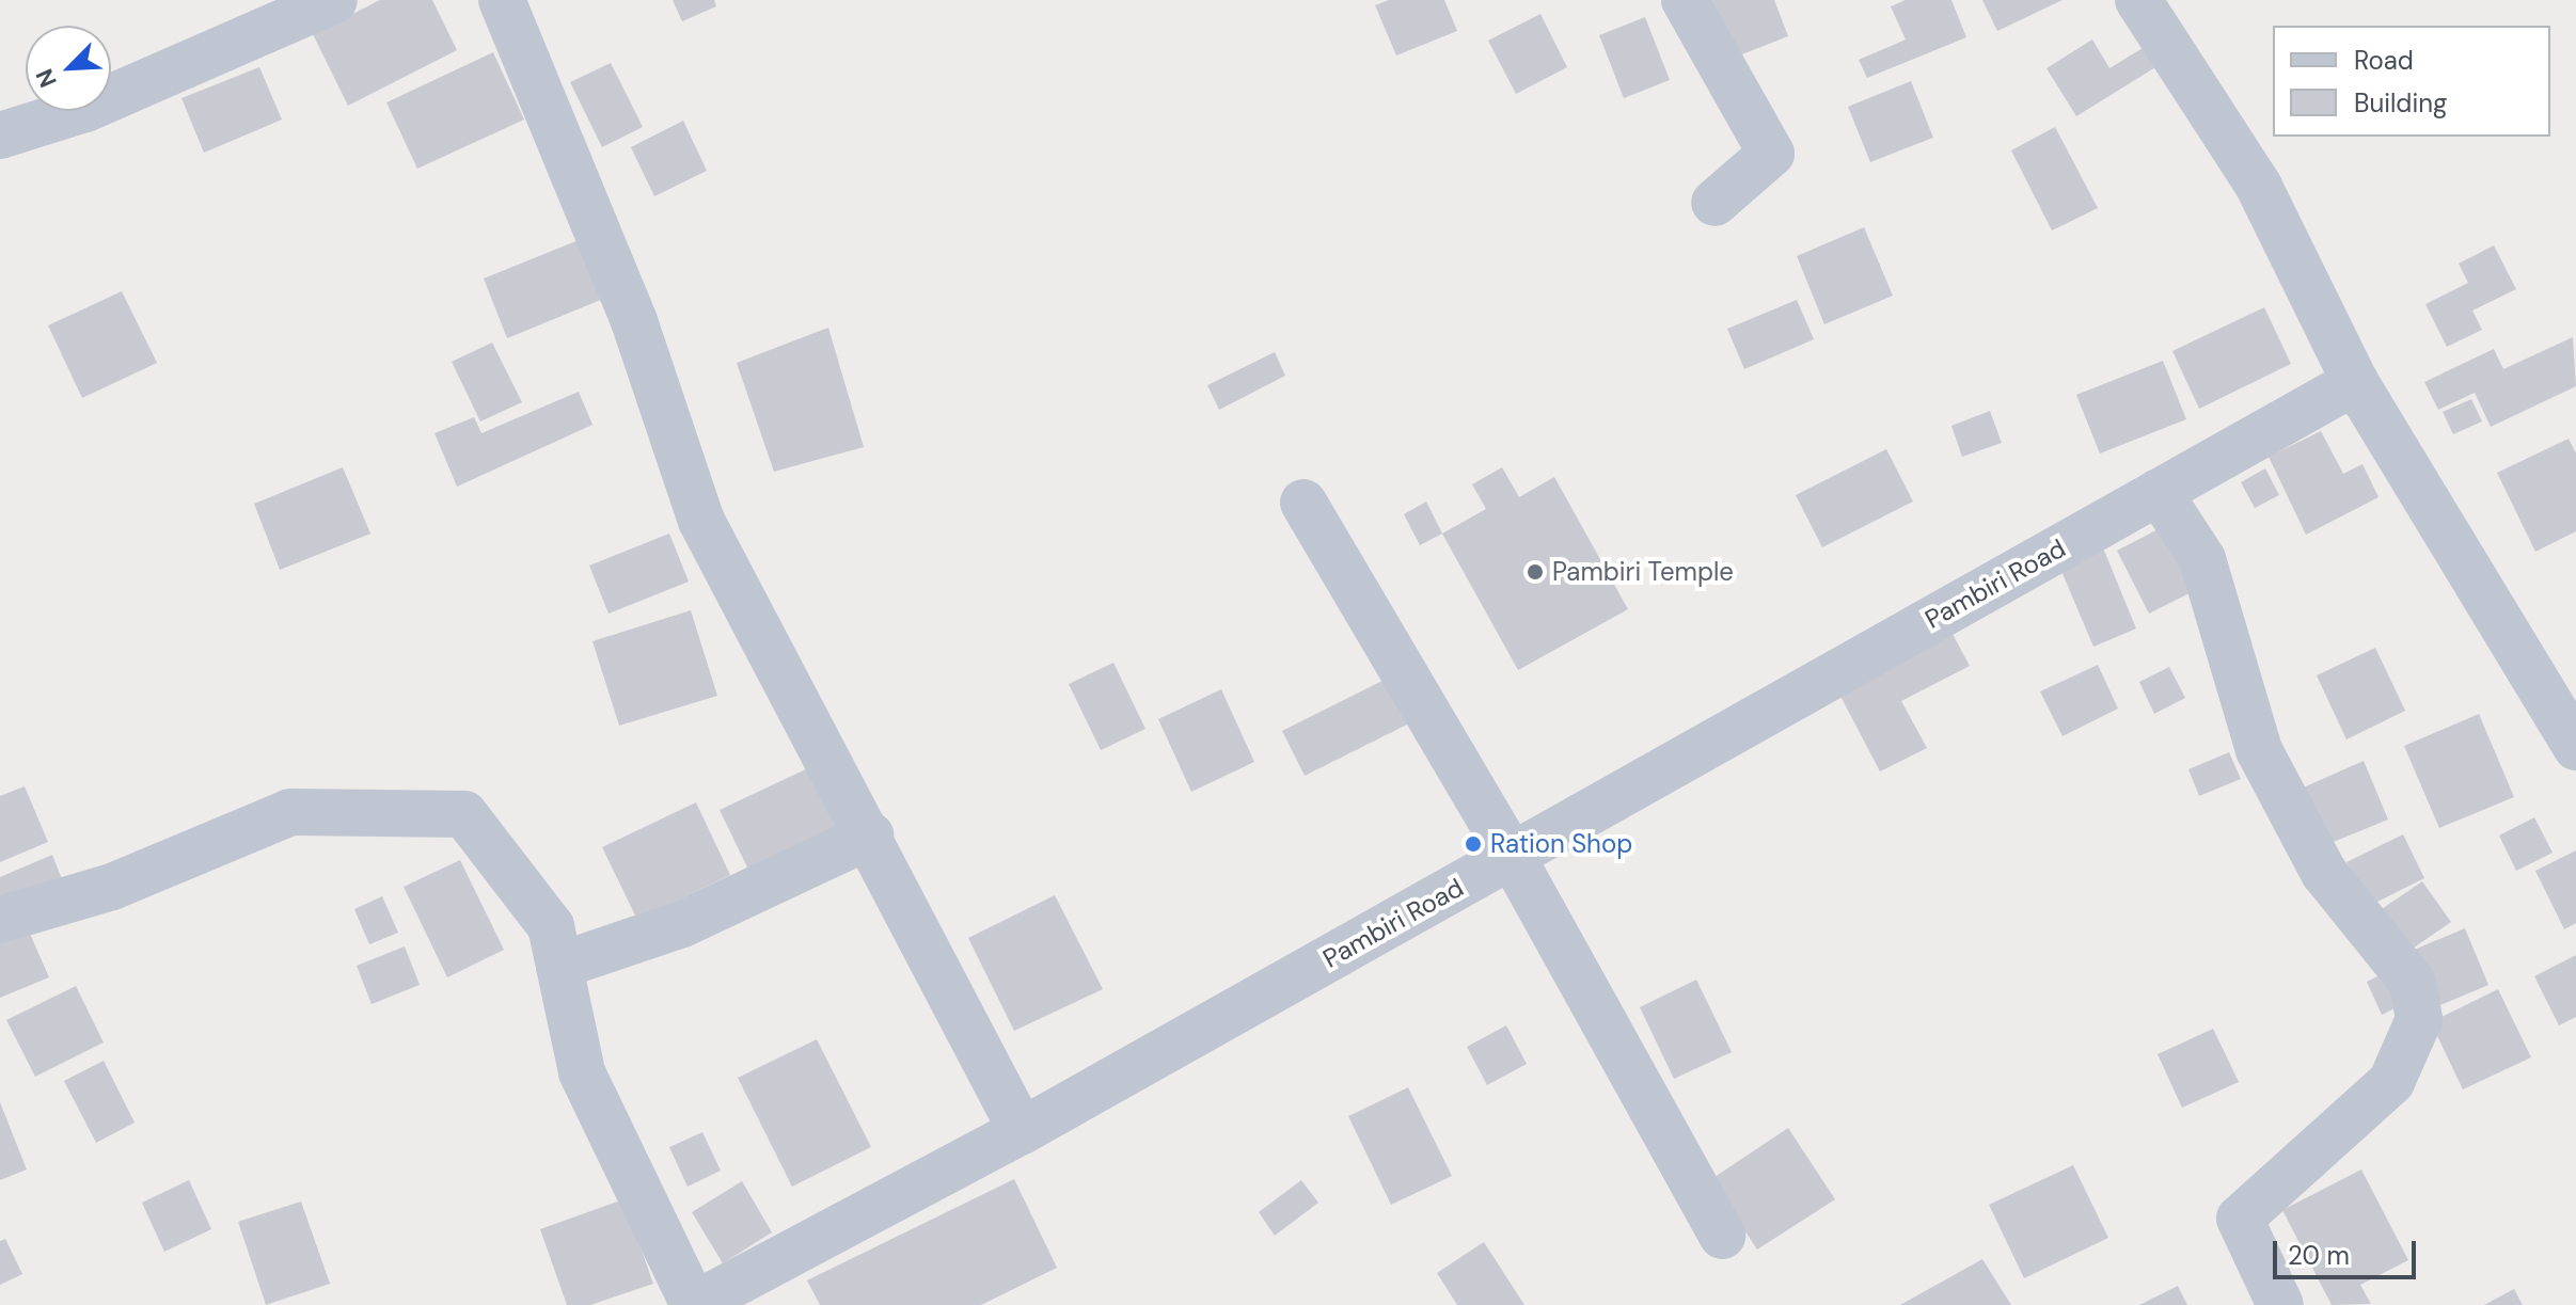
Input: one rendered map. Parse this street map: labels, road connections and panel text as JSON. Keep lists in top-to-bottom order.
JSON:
{
  "streets": {
    "street": ["Pambiri Road"]
  },
  "places": ["Pambiri Temple", "Ration Shop"],
  "legend": ["Road", "Building"],
  "scale_bar": "20 m",
  "north": "bottom left"
}
